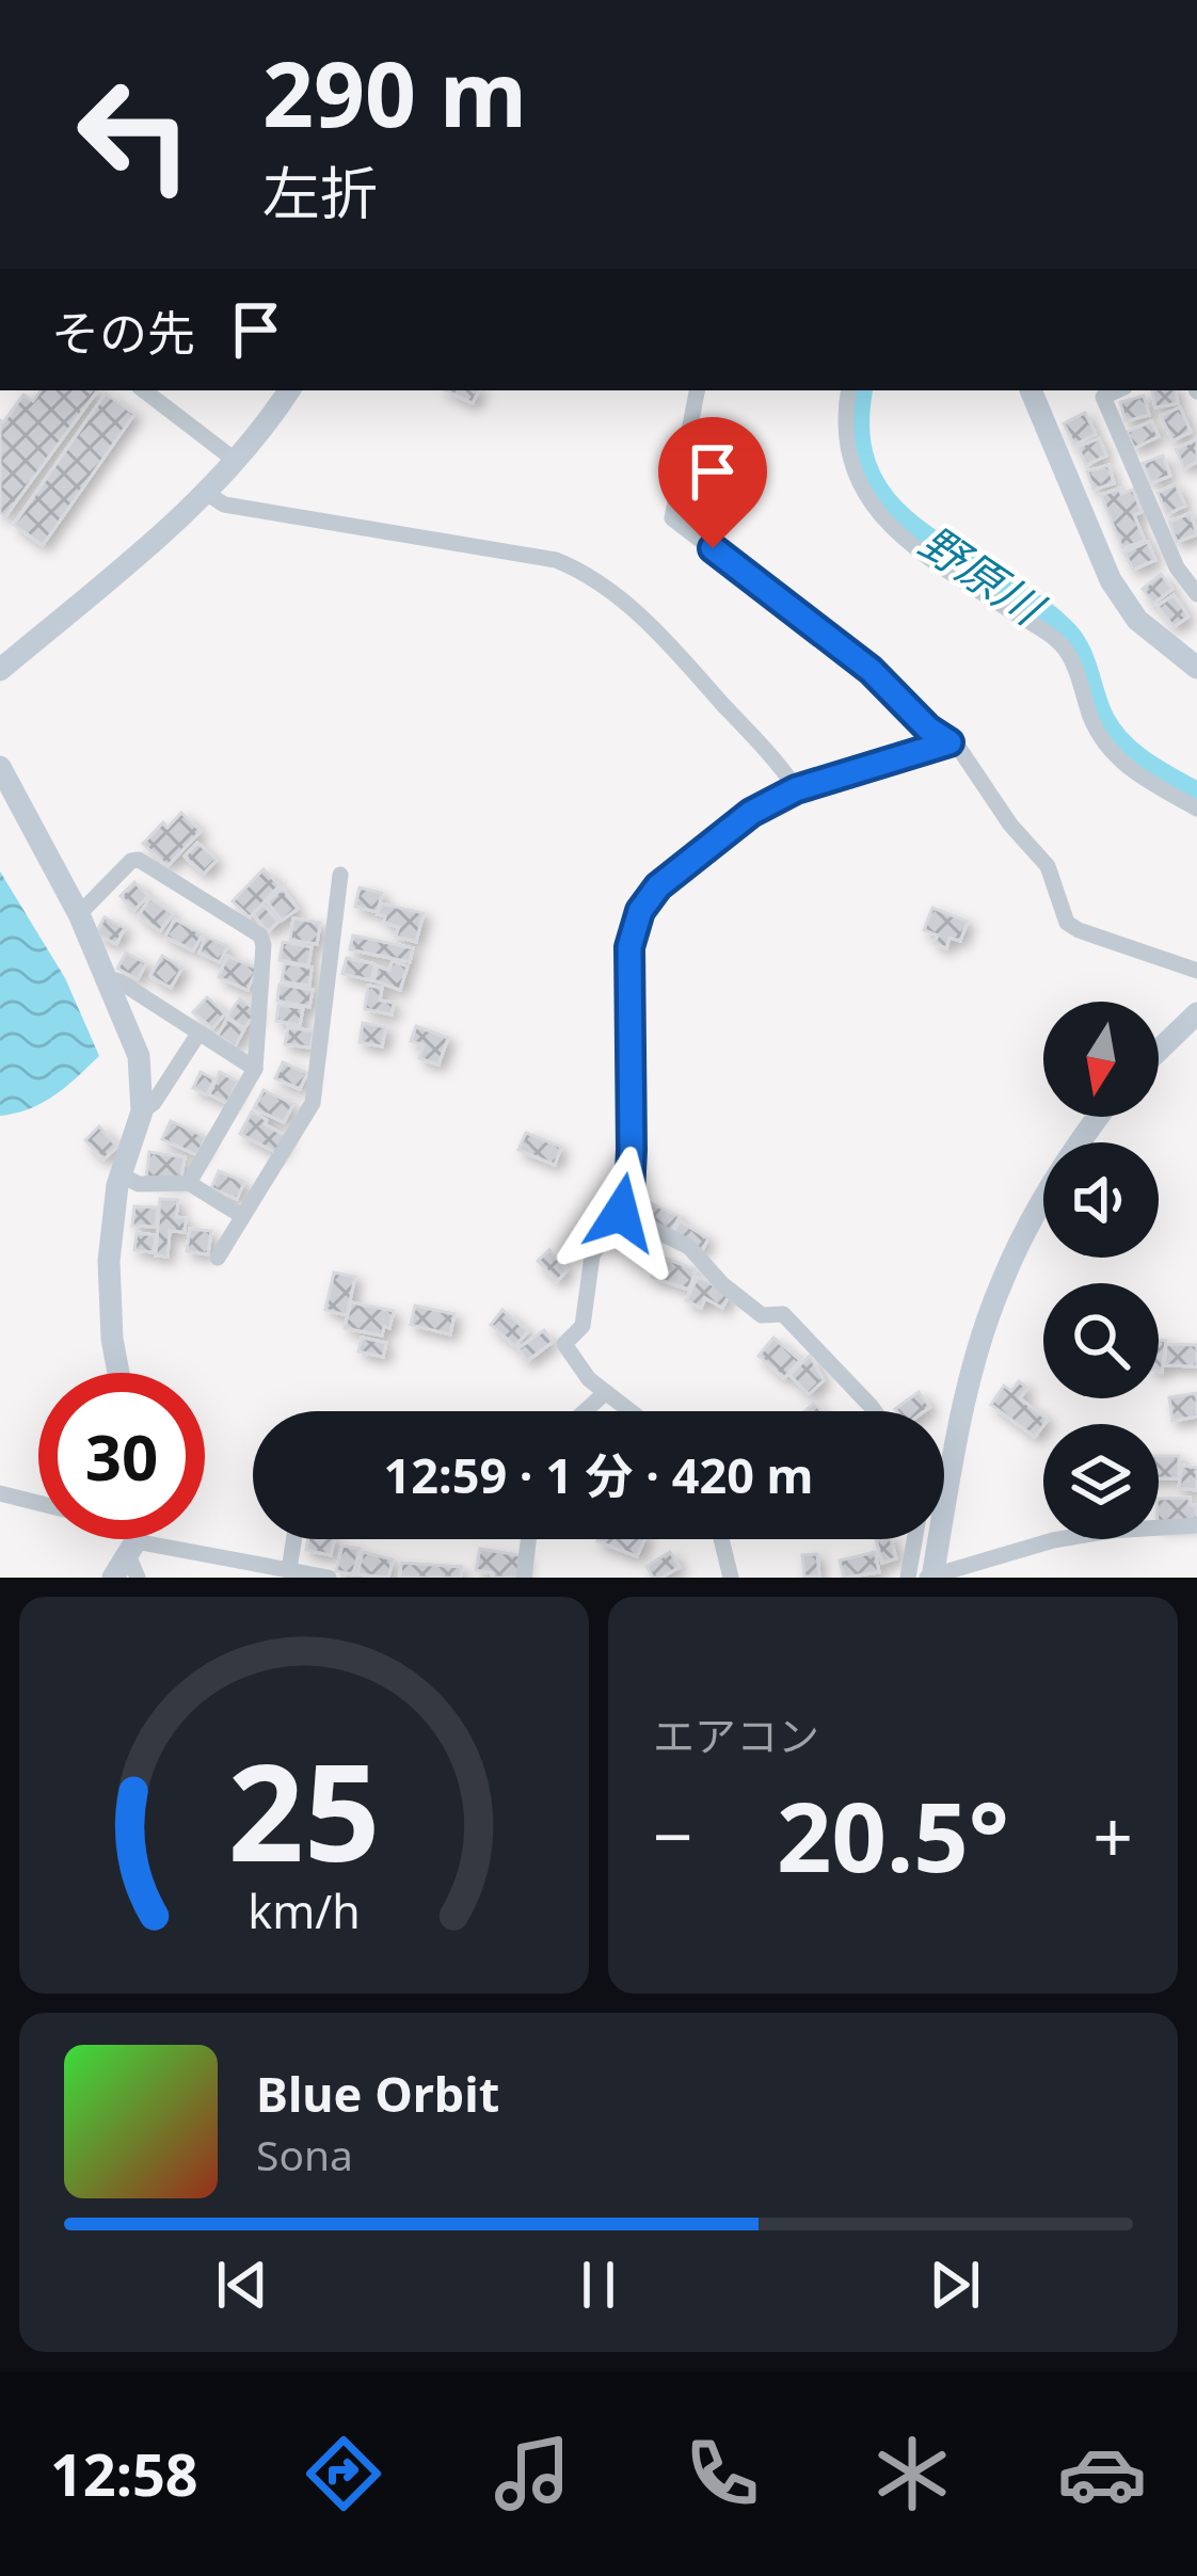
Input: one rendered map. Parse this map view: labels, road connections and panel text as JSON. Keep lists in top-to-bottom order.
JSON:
{
  "water": ["野原川"],
  "north": "bottom",
  "page": {
    "turn": ["290 m", "左折"],
    "then": "その先",
    "limit": "30",
    "trip": "12:59 · 1 分 · 420 m",
    "tile": "エアコン",
    "heat": ["−", "20.5°", "+"],
    "song": ["Blue Orbit", "Sona"],
    "tabs": "12:58",
    "gauge": ["25", "km/h"]
  }
}
